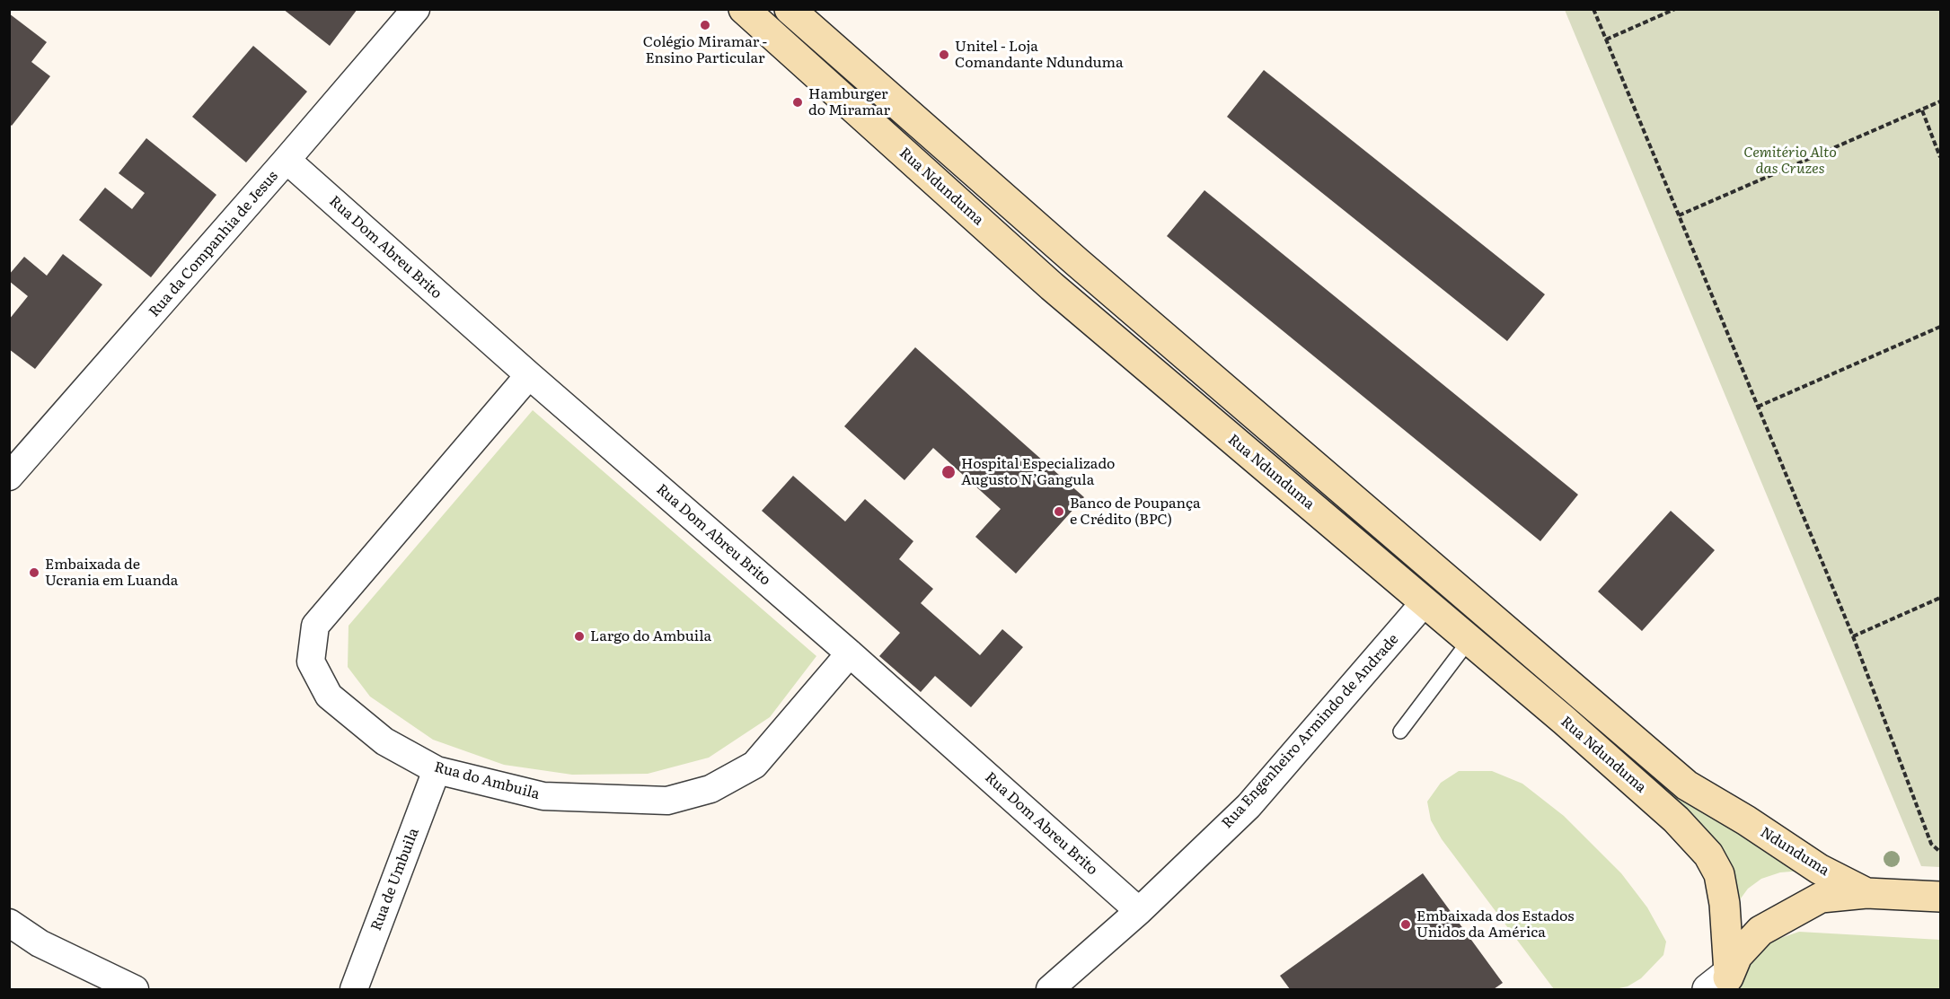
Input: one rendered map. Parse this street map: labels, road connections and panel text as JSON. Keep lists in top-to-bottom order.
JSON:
{
  "streets": {
    "main road": ["Rua Ndunduma", "Ndunduma"],
    "street": [
      "Rua da Companhia de Jesus",
      "Rua Dom Abreu Brito",
      "Rua Engenheiro Armindo de Andrade",
      "Rua do Ambuila",
      "Rua de Umbuila"
    ]
  },
  "crossings": [
    ["Rua Ndunduma", "Rua Engenheiro Armindo de Andrade"],
    ["Rua da Companhia de Jesus", "Rua Dom Abreu Brito"],
    ["Rua Dom Abreu Brito", "Rua Engenheiro Armindo de Andrade"],
    ["Rua Dom Abreu Brito", "Rua do Ambuila"],
    ["Rua do Ambuila", "Rua de Umbuila"]
  ],
  "parks": ["Cemitério Alto das Cruzes"],
  "places": [
    "Colégio Miramar - Ensino Particular",
    "Unitel - Loja Comandante Ndunduma",
    "Hamburger do Miramar",
    "Hospital Especializado Augusto N’Gangula",
    "Banco de Poupança e Crédito (BPC)",
    "Embaixada de Ucrania em Luanda",
    "Largo do Ambuila",
    "Embaixada dos Estados Unidos da América"
  ]
}
